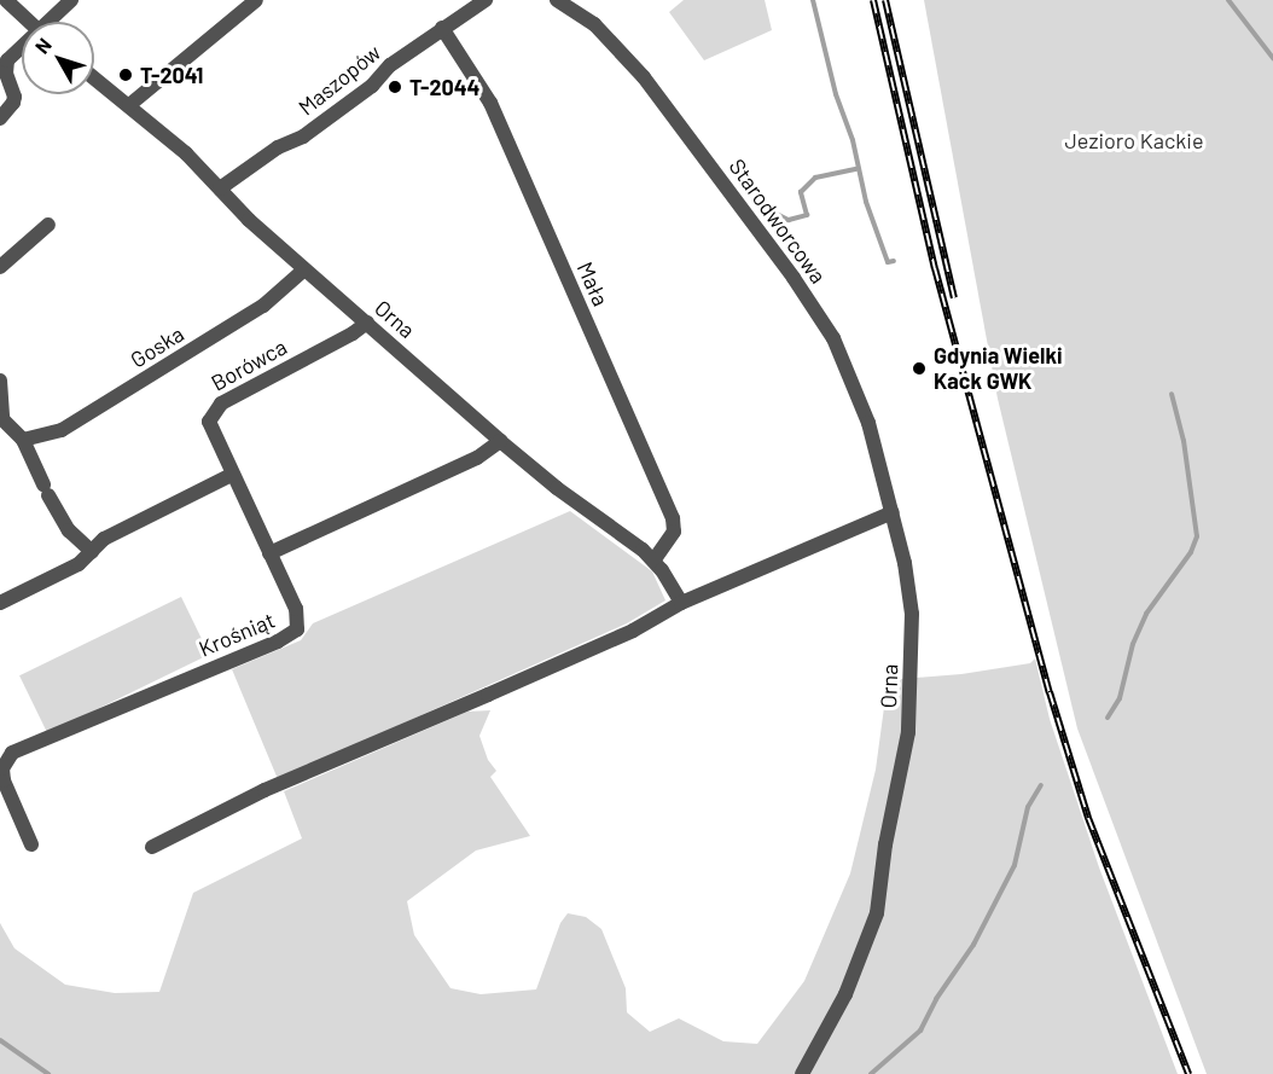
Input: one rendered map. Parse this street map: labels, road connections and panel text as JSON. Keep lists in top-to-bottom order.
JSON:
{
  "streets": {
    "street": [
      "Maszopów",
      "Starodworcowa",
      "Mała",
      "Orna",
      "Goska",
      "Borówca",
      "Krośniąt"
    ]
  },
  "crossings": [
    ["Maszopów", "Mała"],
    ["Maszopów", "Orna"],
    ["Starodworcowa", "Orna"],
    ["Mała", "Orna"],
    ["Orna", "Goska"],
    ["Orna", "Borówca"],
    ["Borówca", "Krośniąt"]
  ],
  "parks": ["Jezioro Kackie"],
  "places": ["T-2041", "T-2044", "Gdynia Wielki Kack GWK"],
  "north": "top left"
}
